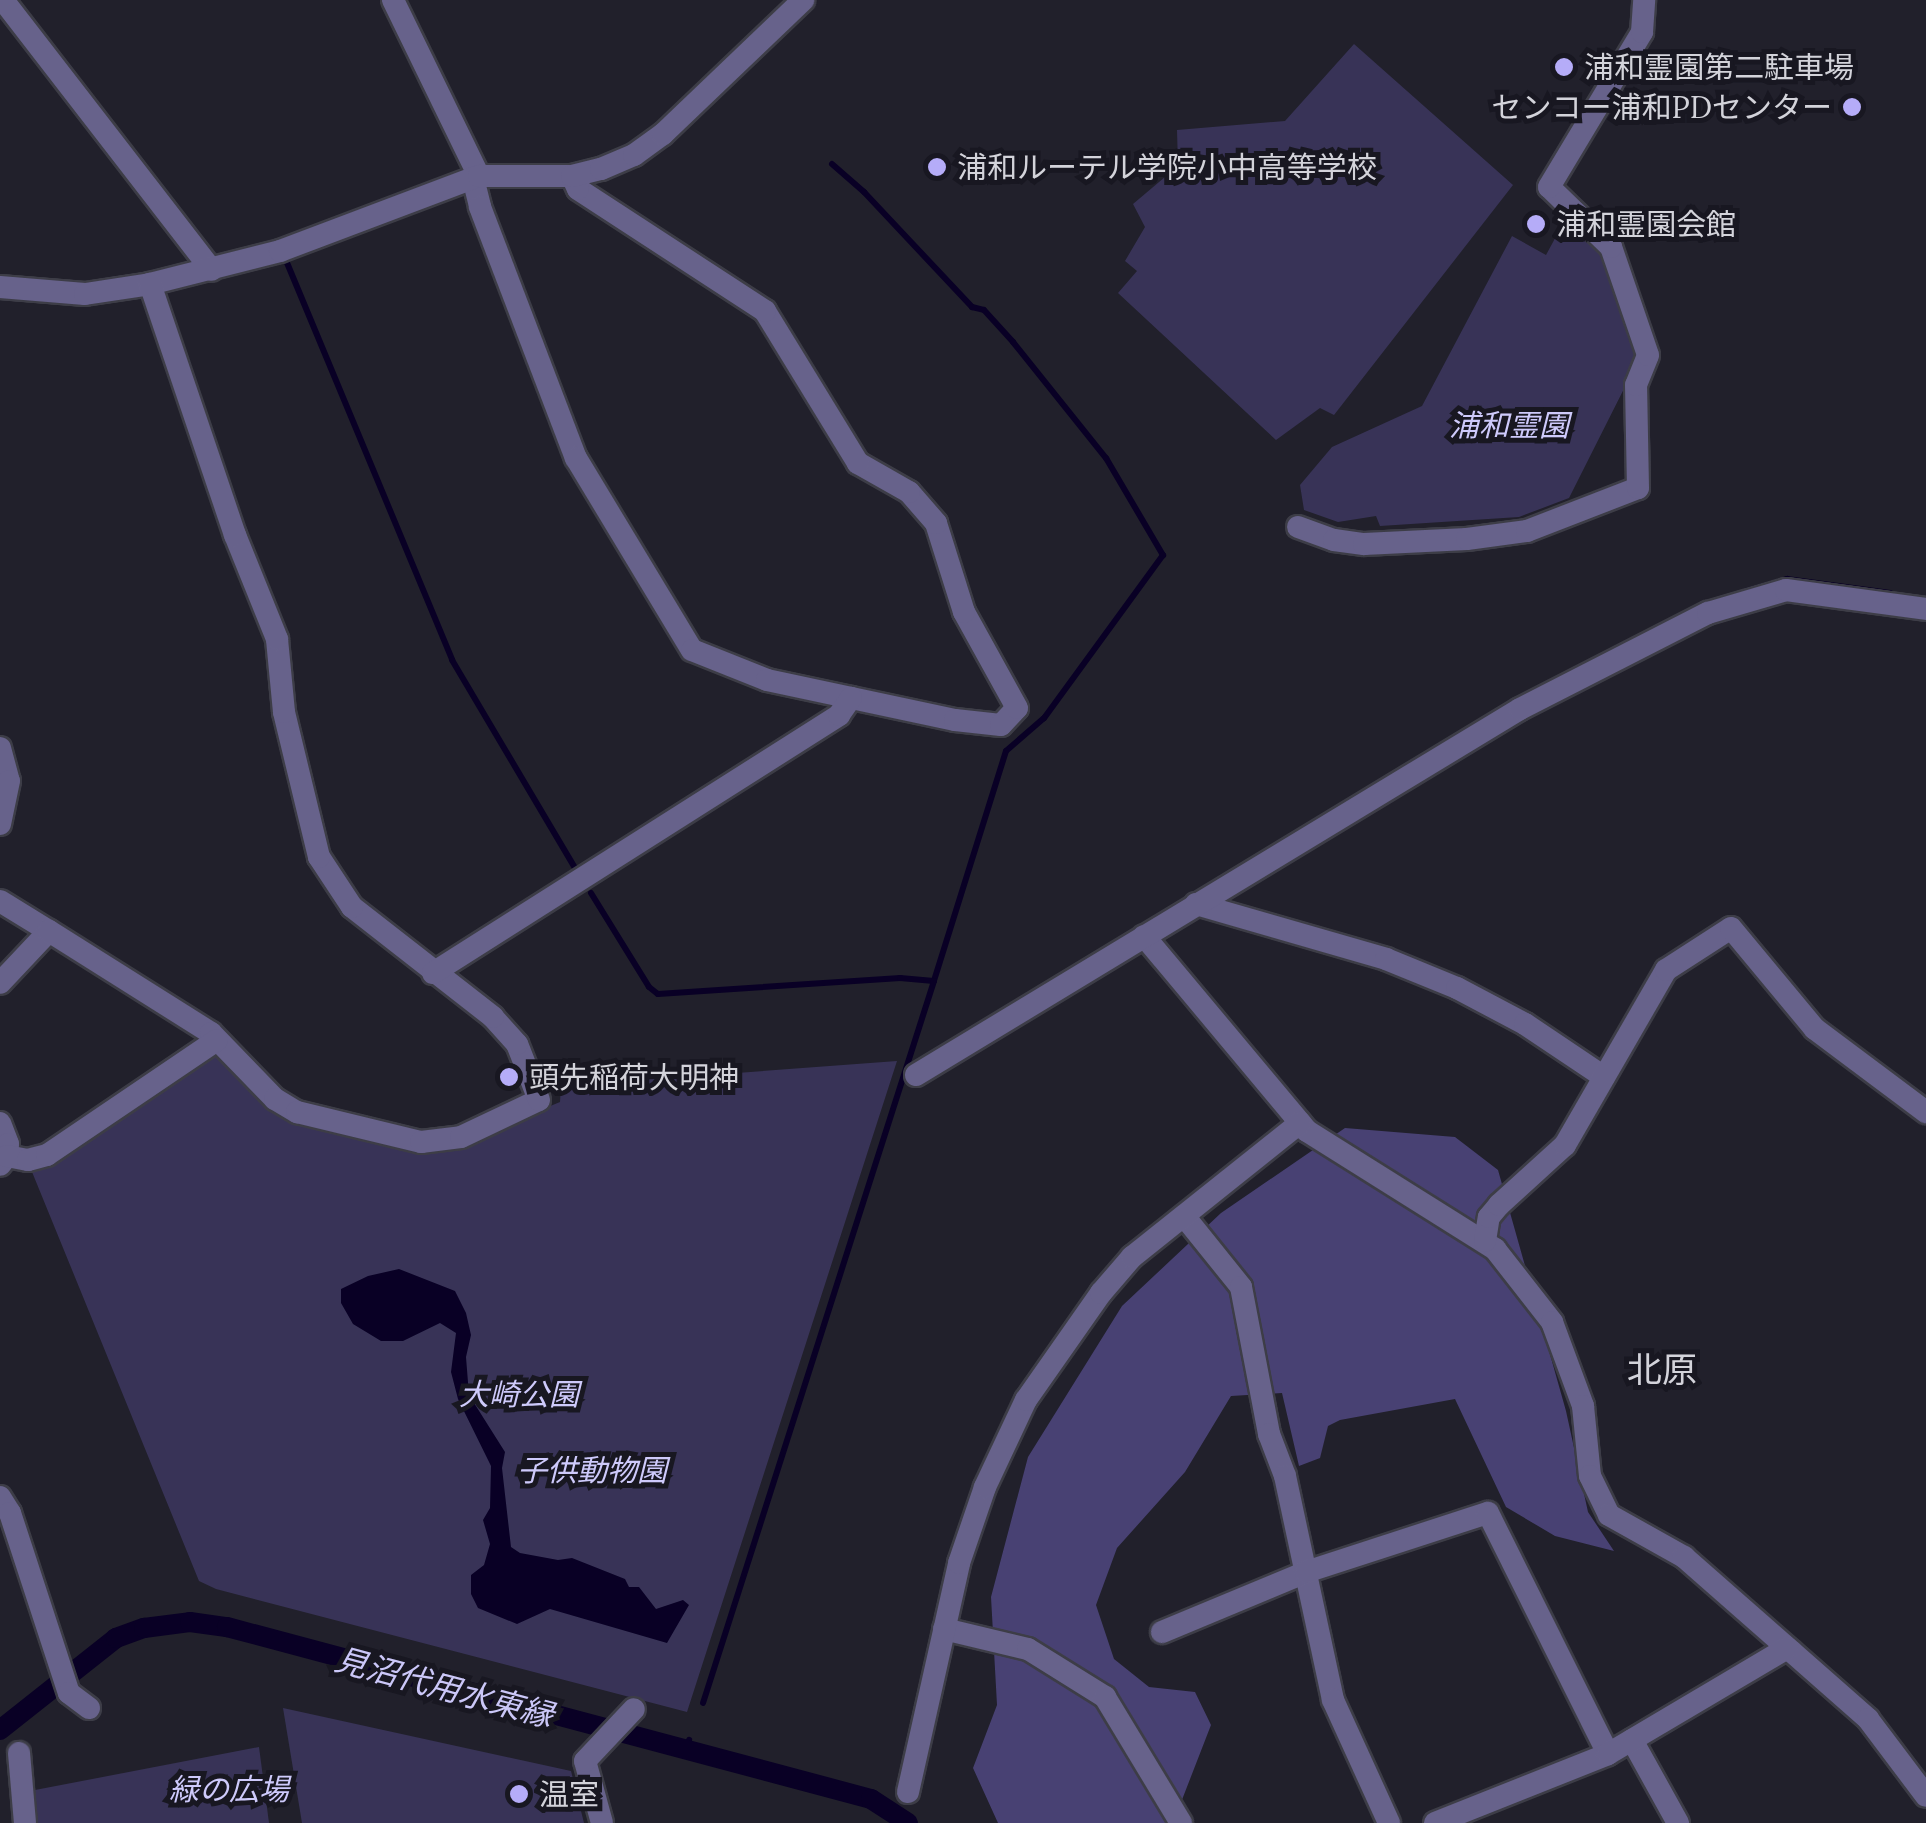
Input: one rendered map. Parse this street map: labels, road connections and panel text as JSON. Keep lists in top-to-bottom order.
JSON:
{
  "districts": ["北原"],
  "water": ["見沼代用水東縁"],
  "parks": [
    "浦和霊園",
    "大崎公園",
    "子供動物園",
    "緑の広場"
  ],
  "places": [
    "浦和霊園第二駐車場",
    "センコー浦和PDセンター",
    "浦和ルーテル学院小中高等学校",
    "浦和霊園会館",
    "頭先稲荷大明神",
    "温室"
  ]
}
